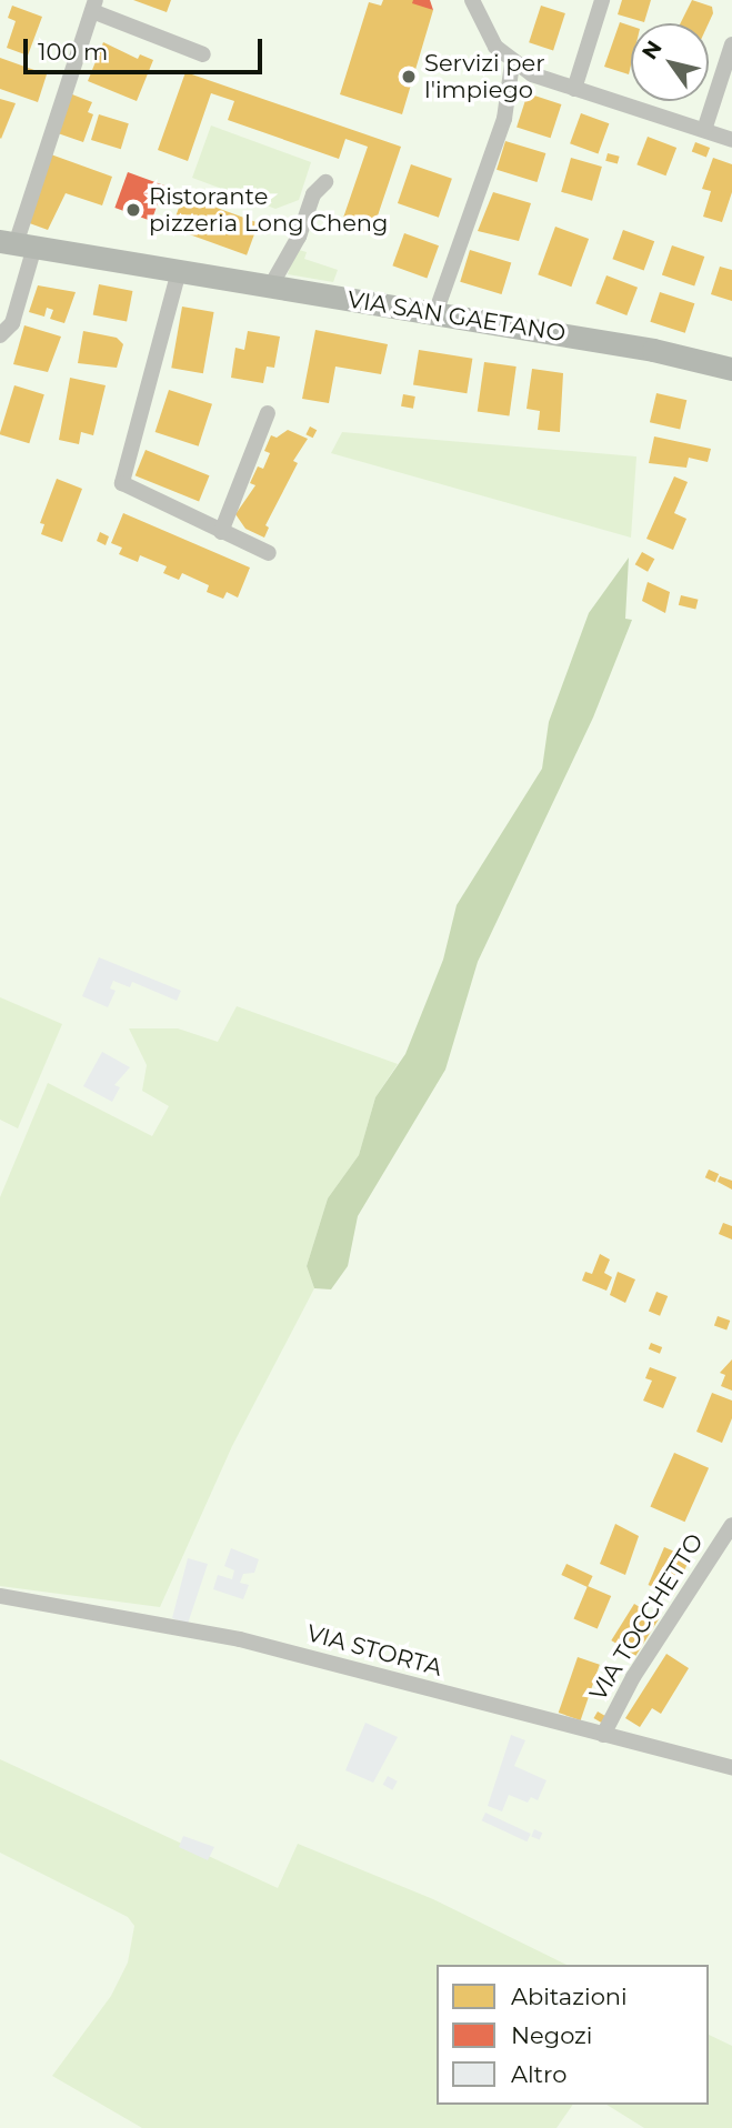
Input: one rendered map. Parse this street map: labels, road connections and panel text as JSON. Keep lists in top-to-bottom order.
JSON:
{
  "streets": {
    "street": ["VIA SAN GAETANO", "VIA TOCCHETTO", "VIA STORTA"]
  },
  "crossings": [
    ["VIA TOCCHETTO", "VIA STORTA"]
  ],
  "places": ["Servizi per l'impiego", "Ristorante pizzeria Long Cheng"],
  "legend": ["Abitazioni", "Negozi", "Altro"],
  "scale_bar": "100 m",
  "north": "top left"
}
